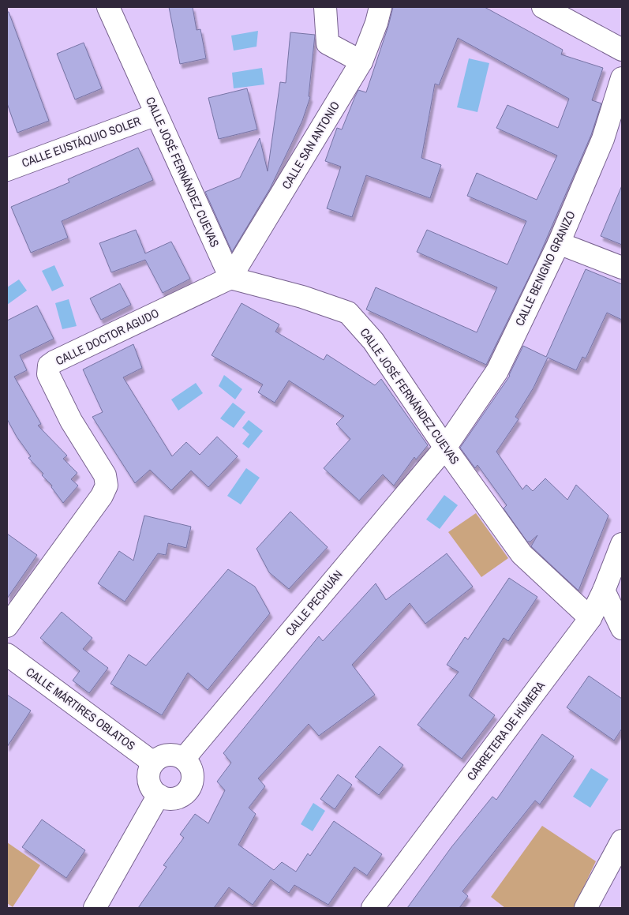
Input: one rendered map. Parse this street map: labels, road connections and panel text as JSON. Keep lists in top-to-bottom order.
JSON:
{
  "streets": {
    "street": [
      "CALLE EUSTÁQUIO SOLER",
      "CALLE SAN ANTONIO",
      "CALLE JOSÉ FERNÁNDEZ CUEVAS",
      "CALLE BENIGNO GRANIZO",
      "CALLE DOCTOR AGUDO",
      "CALLE PECHUÁN",
      "CALLE MÁRTIRES OBLATOS",
      "CARRETERA DE HÚMERA"
    ]
  },
  "crossings": [
    ["CALLE EUSTÁQUIO SOLER", "CALLE JOSÉ FERNÁNDEZ CUEVAS"],
    ["CALLE SAN ANTONIO", "CALLE JOSÉ FERNÁNDEZ CUEVAS"],
    ["CALLE SAN ANTONIO", "CALLE DOCTOR AGUDO"],
    ["CALLE JOSÉ FERNÁNDEZ CUEVAS", "CALLE BENIGNO GRANIZO"],
    ["CALLE JOSÉ FERNÁNDEZ CUEVAS", "CALLE DOCTOR AGUDO"],
    ["CALLE JOSÉ FERNÁNDEZ CUEVAS", "CALLE PECHUÁN"],
    ["CALLE JOSÉ FERNÁNDEZ CUEVAS", "CARRETERA DE HÚMERA"],
    ["CALLE BENIGNO GRANIZO", "CALLE PECHUÁN"],
    ["CALLE PECHUÁN", "CALLE MÁRTIRES OBLATOS"]
  ]
}
